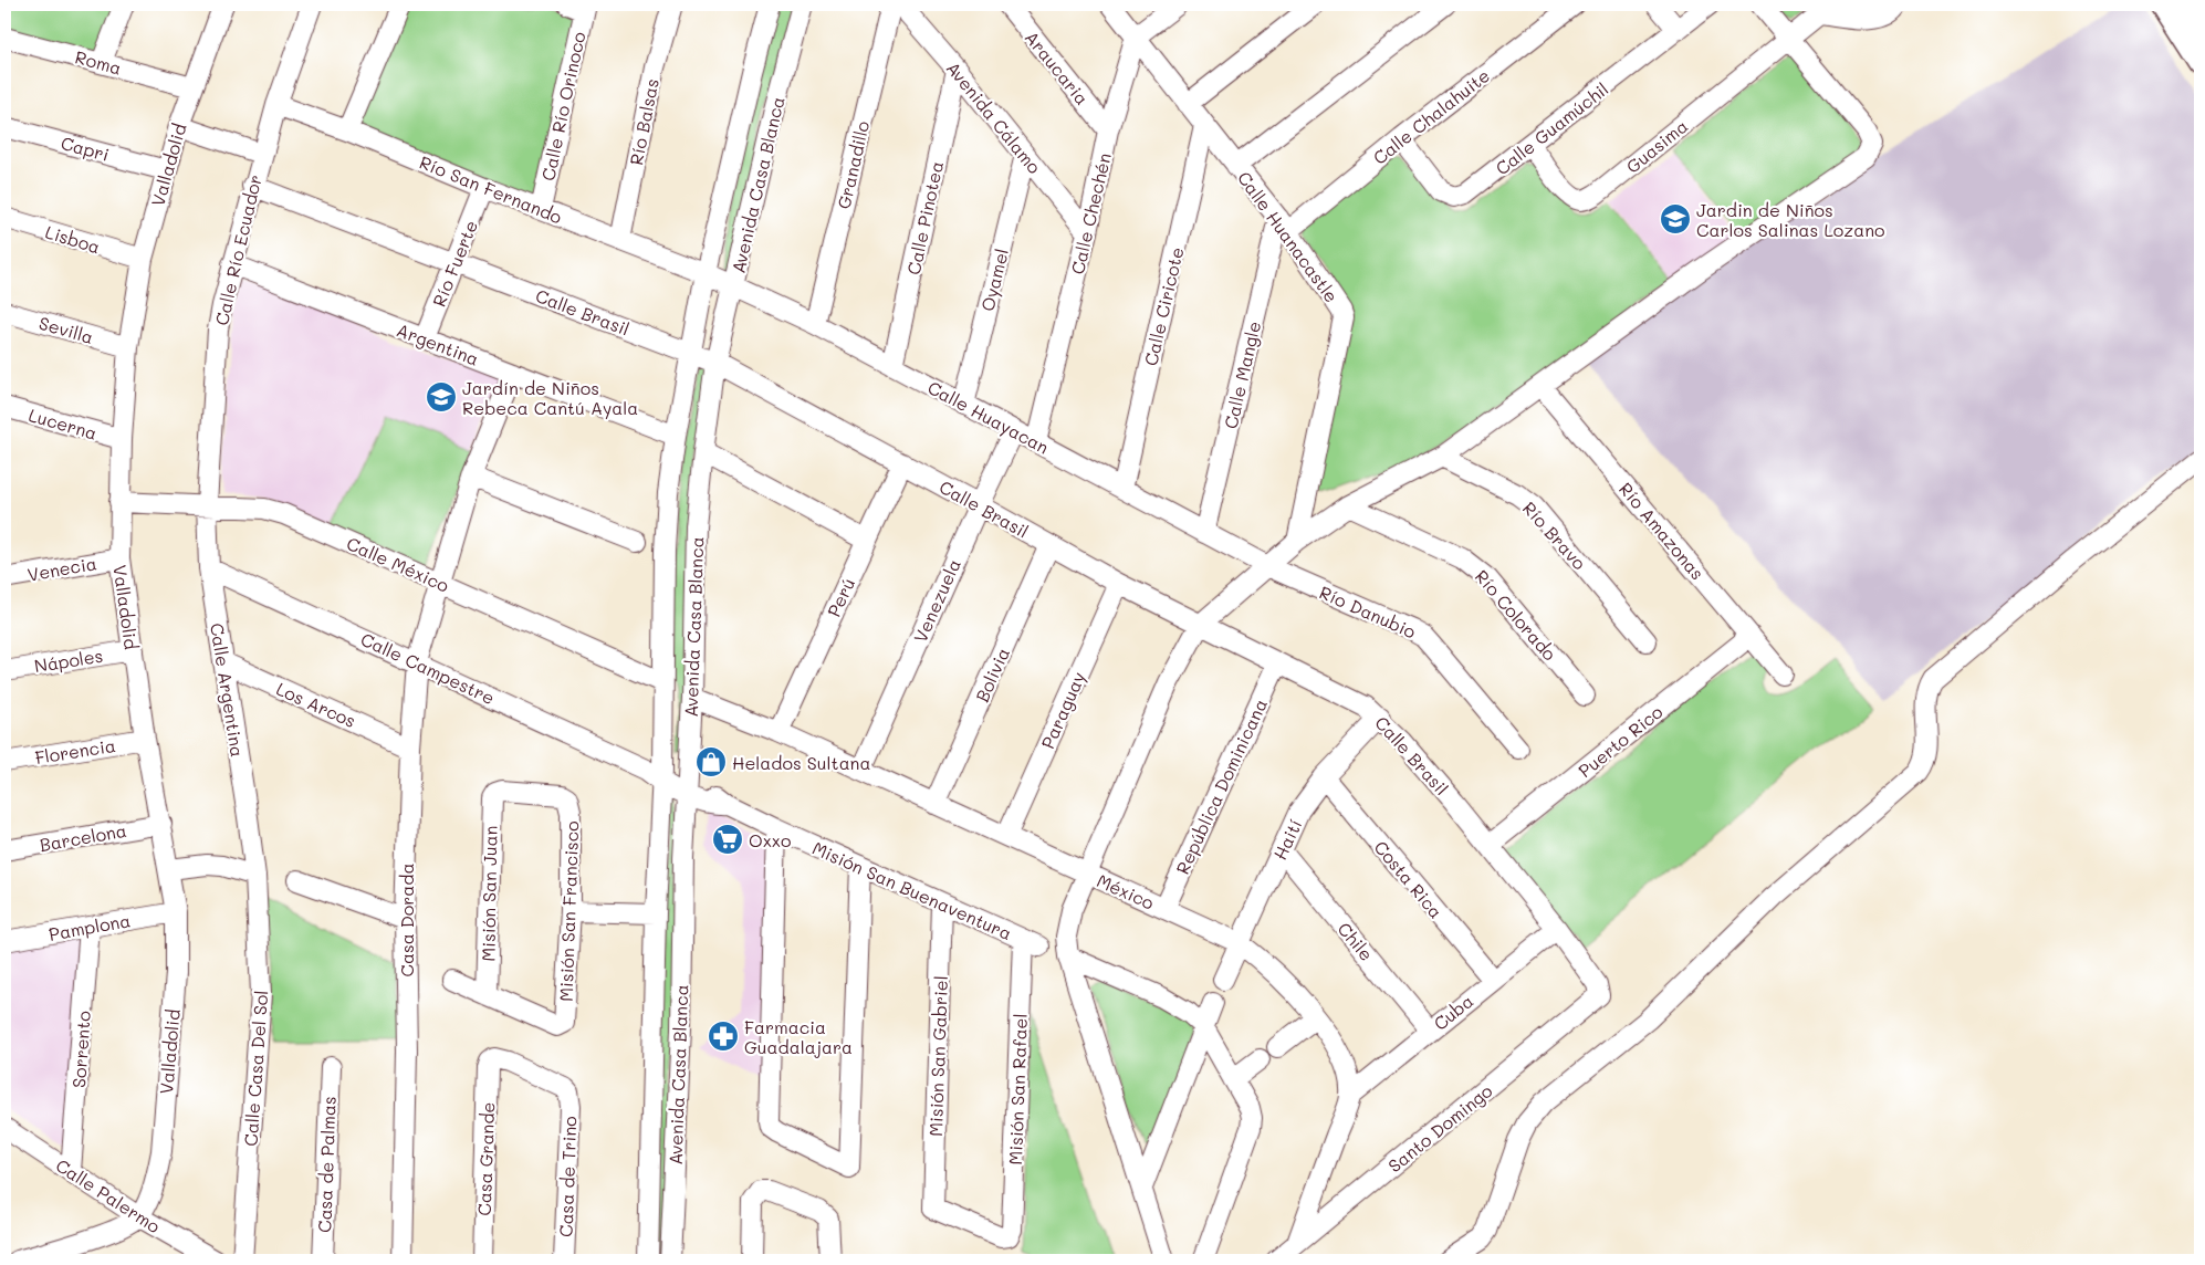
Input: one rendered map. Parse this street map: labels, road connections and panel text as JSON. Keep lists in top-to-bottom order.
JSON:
{
  "streets": {
    "street": [
      "Roma",
      "Araucaria",
      "Calle Río Orinoco",
      "Calle Chalahuite",
      "Avenida Cálamo",
      "Río Balsas",
      "Calle Guamúchil",
      "Guasima",
      "Capri",
      "Valladolid",
      "Granadillo",
      "Avenida Casa Blanca",
      "Río San Fernando",
      "Calle Chechén",
      "Calle Pinotea",
      "Calle Huanacastle",
      "Lisboa",
      "Calle Río Ecuador",
      "Río Fuerte",
      "Oyamel",
      "Calle Ciricote",
      "Calle Brasil",
      "Sevilla",
      "Argentina",
      "Calle Mangle",
      "Calle Huayacan",
      "Lucerna",
      "Río Amazonas",
      "Río Bravo",
      "Calle México",
      "Venecia",
      "Perú",
      "Venezuela",
      "Río Danubio",
      "Río Colorado",
      "Nápoles",
      "Calle Campestre",
      "Bolivia",
      "Calle Argentina",
      "Los Arcos",
      "Paraguay",
      "Puerto Rico",
      "Florencia",
      "República Dominicana",
      "Barcelona",
      "Haití",
      "Costa Rica",
      "Misión San Buenaventura",
      "México",
      "Misión San Juan",
      "Misión San Francisco",
      "Casa Dorada",
      "Pamplona",
      "Chile",
      "Cuba",
      "Sorrento",
      "Misión San Gabriel",
      "Calle Casa Del Sol",
      "Misión San Rafael",
      "Santo Domingo",
      "Casa Grande",
      "Casa de Palmas",
      "Casa de Trino",
      "Calle Palermo"
    ]
  },
  "crossings": [
    ["Roma", "Valladolid"],
    ["Araucaria", "Calle Chechén"],
    ["Calle Río Orinoco", "Río San Fernando"],
    ["Calle Chalahuite", "Calle Guamúchil"],
    ["Calle Chalahuite", "Calle Huanacastle"],
    ["Calle Chalahuite", "Calle Mangle"],
    ["Avenida Cálamo", "Calle Chechén"],
    ["Avenida Cálamo", "Calle Pinotea"],
    ["Avenida Cálamo", "Oyamel"],
    ["Río Balsas", "Río San Fernando"],
    ["Calle Guamúchil", "Guasima"],
    ["Capri", "Valladolid"],
    ["Valladolid", "Lisboa"],
    ["Valladolid", "Sevilla"],
    ["Valladolid", "Lucerna"],
    ["Valladolid", "Calle México"],
    ["Valladolid", "Venecia"],
    ["Valladolid", "Nápoles"],
    ["Valladolid", "Florencia"],
    ["Valladolid", "Barcelona"],
    ["Valladolid", "Pamplona"],
    ["Valladolid", "Calle Palermo"],
    ["Granadillo", "Calle Huayacan"],
    ["Avenida Casa Blanca", "Río San Fernando"],
    ["Avenida Casa Blanca", "Calle Brasil"],
    ["Avenida Casa Blanca", "Argentina"],
    ["Avenida Casa Blanca", "Calle Huayacan"],
    ["Avenida Casa Blanca", "Calle México"],
    ["Avenida Casa Blanca", "Calle Campestre"],
    ["Avenida Casa Blanca", "Misión San Buenaventura"],
    ["Avenida Casa Blanca", "México"],
    ["Río San Fernando", "Calle Río Ecuador"],
    ["Río San Fernando", "Río Fuerte"],
    ["Río San Fernando", "Calle Huayacan"],
    ["Calle Chechén", "Calle Huanacastle"],
    ["Calle Chechén", "Calle Huayacan"],
    ["Calle Pinotea", "Calle Huayacan"],
    ["Calle Huanacastle", "Calle Ciricote"],
    ["Calle Huanacastle", "Calle Mangle"],
    ["Calle Río Ecuador", "Calle Brasil"],
    ["Calle Río Ecuador", "Argentina"],
    ["Calle Río Ecuador", "Calle México"],
    ["Calle Río Ecuador", "Calle Argentina"],
    ["Río Fuerte", "Calle Brasil"],
    ["Río Fuerte", "Argentina"],
    ["Oyamel", "Calle Huayacan"],
    ["Calle Ciricote", "Calle Huayacan"],
    ["Calle Brasil", "Perú"],
    ["Calle Brasil", "Venezuela"],
    ["Calle Brasil", "Bolivia"],
    ["Calle Brasil", "Paraguay"],
    ["Calle Brasil", "Puerto Rico"],
    ["Calle Brasil", "República Dominicana"],
    ["Calle Brasil", "Haití"],
    ["Calle Brasil", "Cuba"],
    ["Calle Brasil", "Santo Domingo"],
    ["Argentina", "Casa Dorada"],
    ["Calle Mangle", "Calle Huayacan"],
    ["Calle Huayacan", "Venezuela"],
    ["Calle Huayacan", "Río Danubio"],
    ["Río Amazonas", "Puerto Rico"],
    ["Calle México", "Calle Argentina"],
    ["Calle México", "Casa Dorada"],
    ["Perú", "México"],
    ["Venezuela", "México"],
    ["Calle Campestre", "Calle Argentina"],
    ["Calle Campestre", "Misión San Buenaventura"],
    ["Calle Campestre", "Casa Dorada"],
    ["Bolivia", "México"],
    ["Calle Argentina", "Los Arcos"],
    ["Calle Argentina", "Calle Casa Del Sol"],
    ["Los Arcos", "Casa Dorada"],
    ["Paraguay", "México"],
    ["República Dominicana", "México"],
    ["Haití", "Costa Rica"],
    ["Haití", "México"],
    ["Haití", "Chile"],
    ["Costa Rica", "Cuba"],
    ["Misión San Buenaventura", "Misión San Gabriel"],
    ["Misión San Buenaventura", "Misión San Rafael"],
    ["México", "Cuba"],
    ["Misión San Juan", "Misión San Francisco"],
    ["Pamplona", "Sorrento"],
    ["Chile", "Cuba"],
    ["Sorrento", "Calle Palermo"],
    ["Misión San Gabriel", "Misión San Rafael"],
    ["Casa Grande", "Casa de Trino"]
  ],
  "places": {
    "school or university": ["Jardin de Niños Carlos Salinas Lozano", "Jardín de Niños Rebeca Cantú Ayala"],
    "shop": ["Helados Sultana"],
    "supermarket": ["Oxxo"],
    "pharmacy": ["Farmacia Guadalajara"]
  }
}
